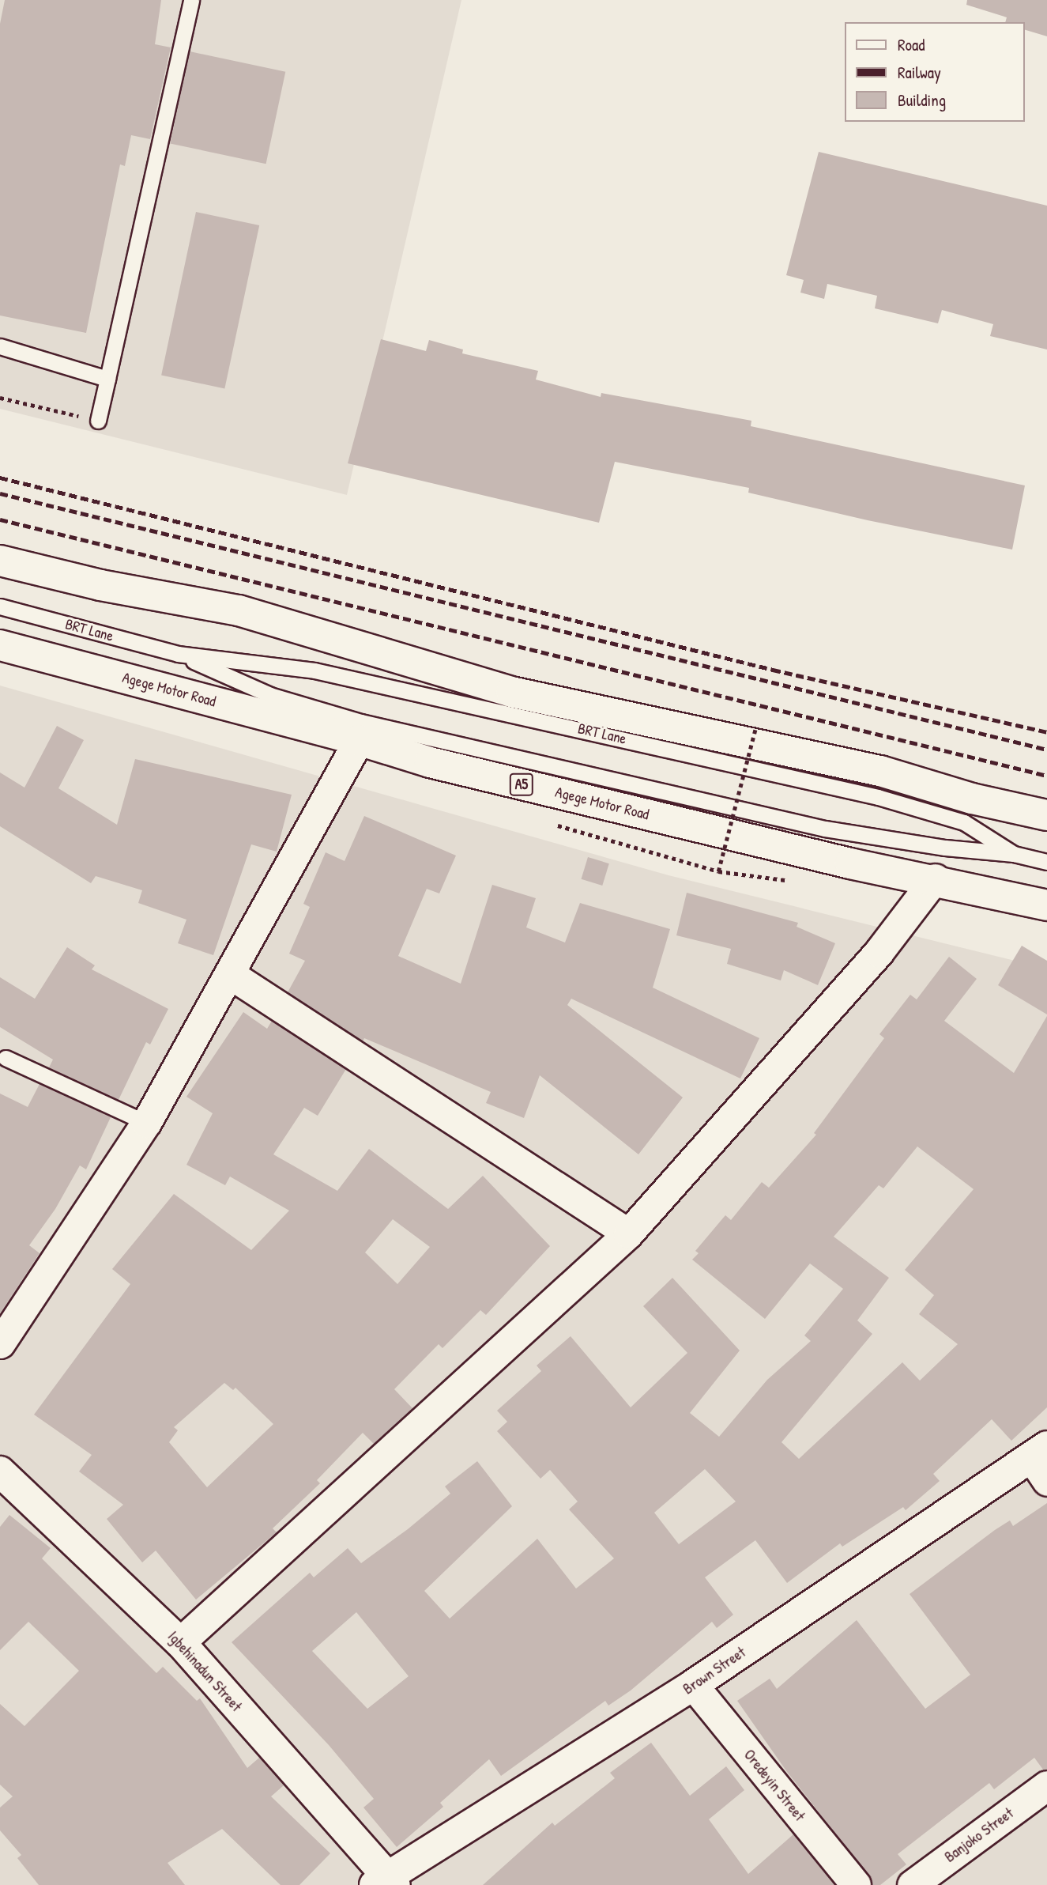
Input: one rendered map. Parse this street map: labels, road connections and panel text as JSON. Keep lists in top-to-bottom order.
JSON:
{
  "streets": {
    "main road": [
      "Agege Motor Road",
      "A5",
      "Brown Street",
      "Igbehinadun Street"
    ],
    "street": ["Oredeyin Street", "Banjoko Street"],
    "lane": ["BRT Lane"]
  },
  "crossings": [
    ["Brown Street", "Igbehinadun Street"],
    ["Brown Street", "Oredeyin Street"]
  ],
  "legend": ["Road", "Railway", "Building"]
}
